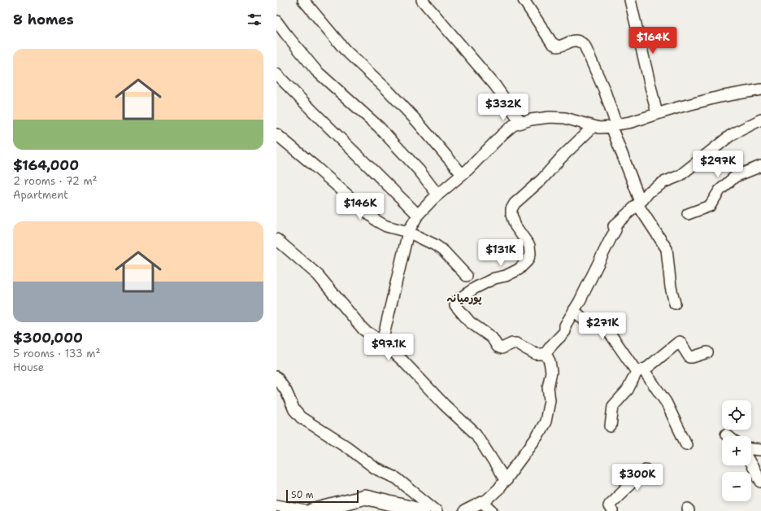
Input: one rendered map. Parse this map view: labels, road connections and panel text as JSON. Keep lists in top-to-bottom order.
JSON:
{
  "districts": ["پورمیانہ"],
  "scale_bar": "50 m",
  "page": {
    "heading": "8 homes",
    "price": [
      "$164K",
      "$332K",
      "$297K",
      "$146K",
      "$131K",
      "$271K",
      "$97.1K",
      "$300K"
    ],
    "list": [
      {
        "name": "$164,000",
        "note": "2 rooms · 72 m² · Apartment"
      },
      {
        "name": "$300,000",
        "note": "5 rooms · 133 m² · House"
      }
    ],
    "map_buttons": ["+", "−"],
    "scale": "50 m"
  }
}
